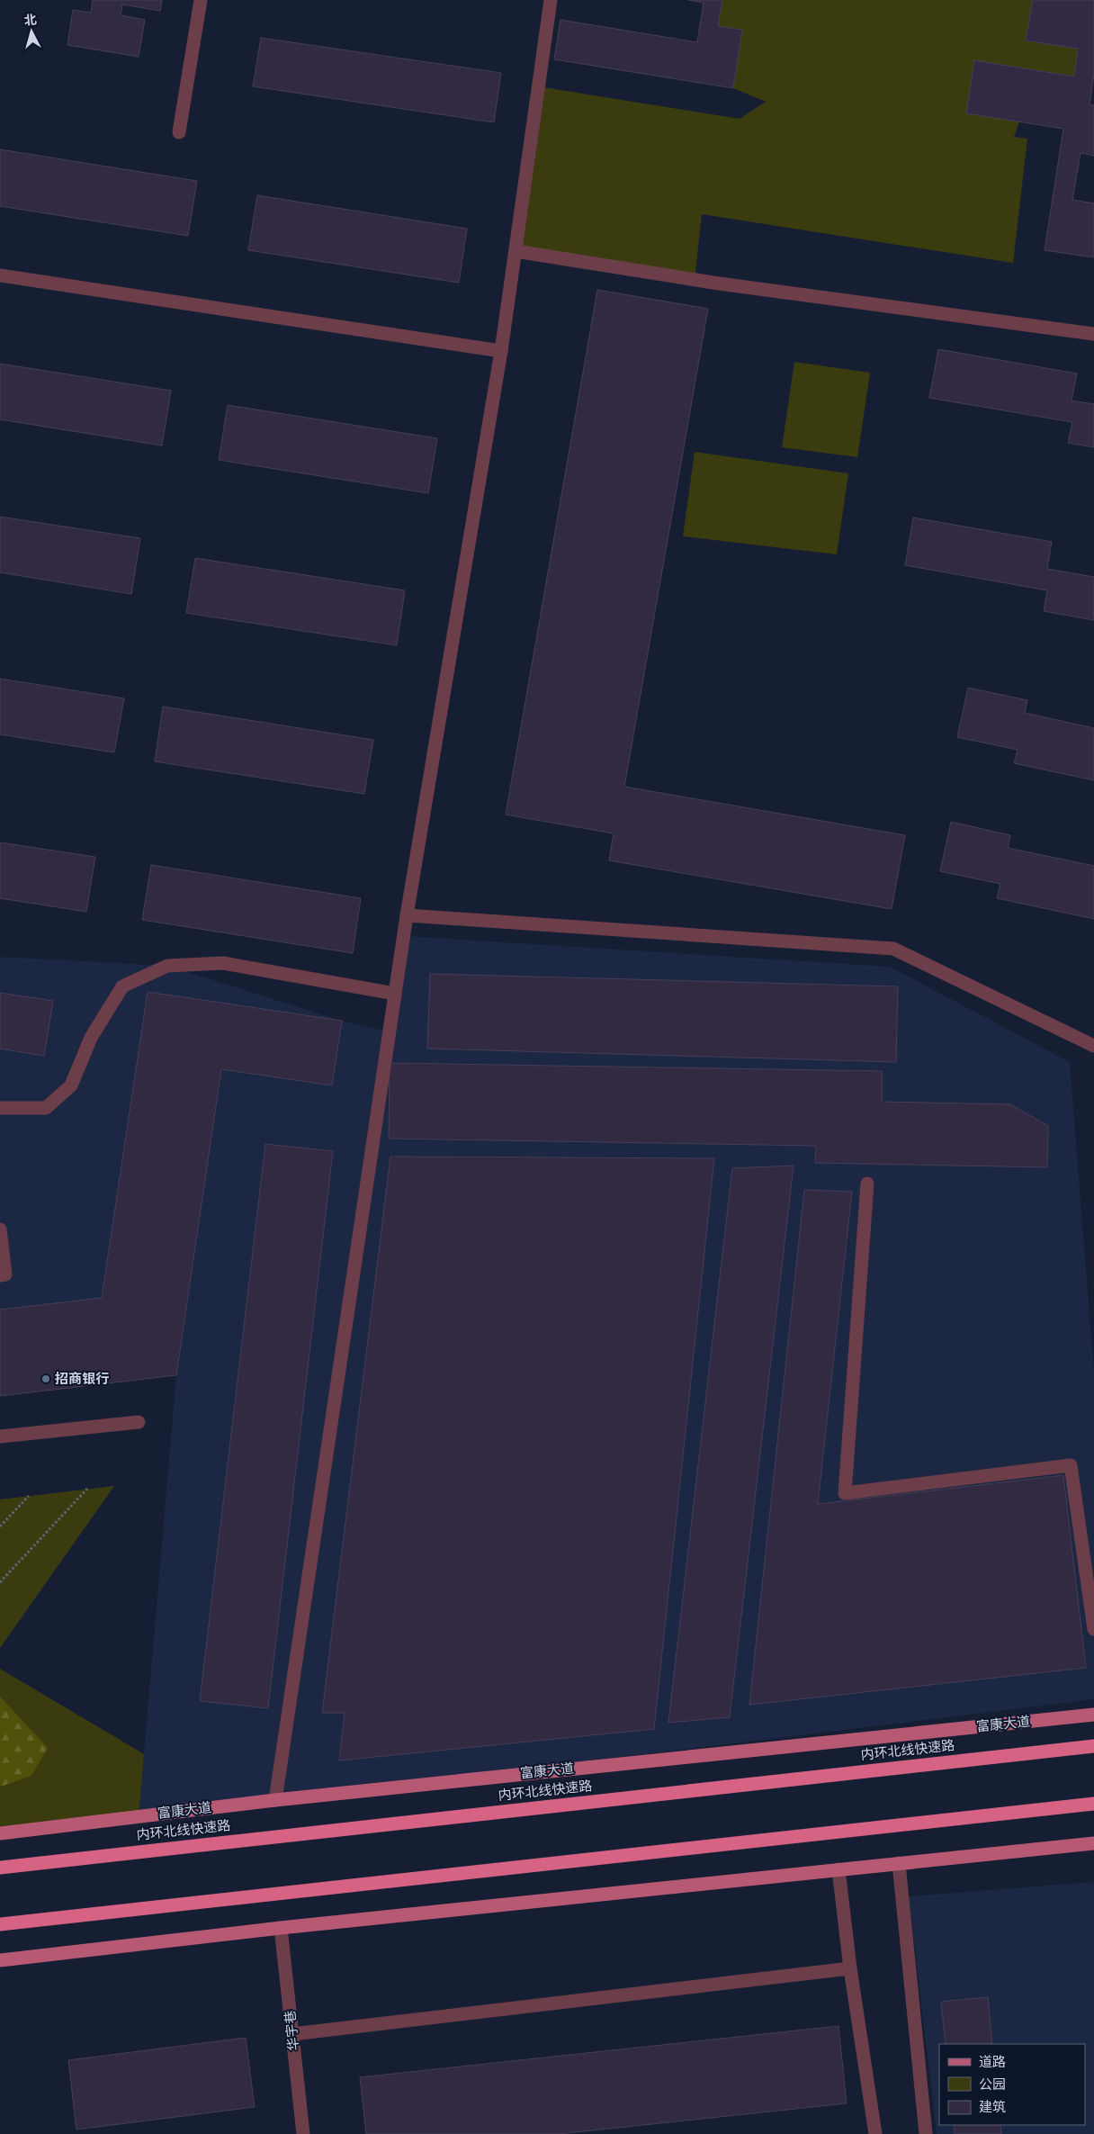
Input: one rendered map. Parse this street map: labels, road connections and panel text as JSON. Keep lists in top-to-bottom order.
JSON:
{
  "streets": {
    "highway": ["内环北线快速路"],
    "main road": ["富康大道"],
    "street": ["华宇巷"]
  },
  "places": ["招商银行"],
  "legend": ["道路", "公园", "建筑"],
  "north": "top"
}
